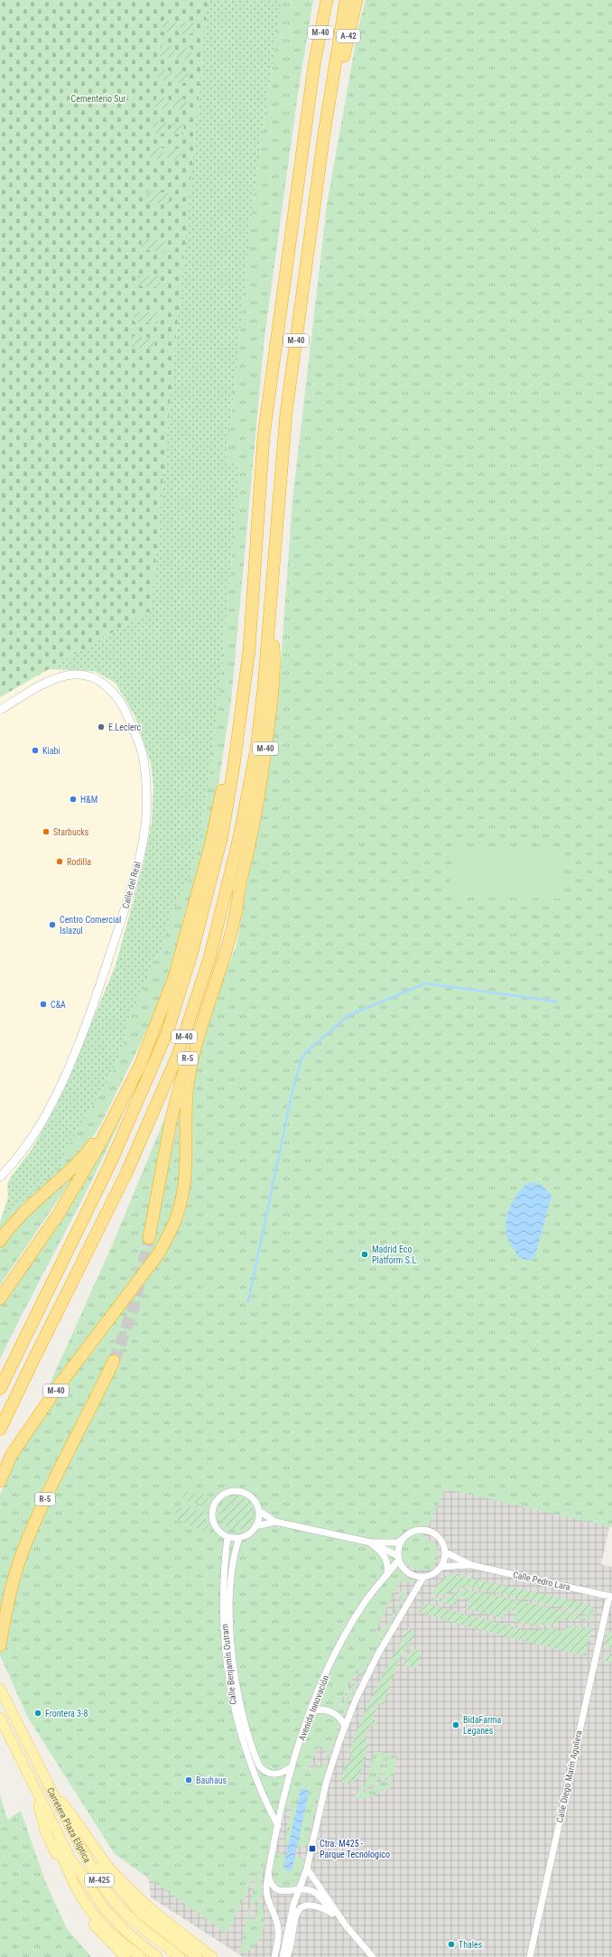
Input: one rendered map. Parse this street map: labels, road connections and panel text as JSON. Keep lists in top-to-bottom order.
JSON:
{
  "streets": {
    "highway": ["M-40", "A-42", "R-5"],
    "main road": ["Carretera Plaza Elíptica", "M-425"],
    "street": [
      "Calle del Real",
      "Calle Pedro Lara",
      "Calle Benjamín Outram",
      "Avenida Innovación",
      "Calle Diego Marín Aguilera"
    ]
  },
  "crossings": [
    ["M-40", "A-42"],
    ["M-40", "R-5"],
    ["Calle Pedro Lara", "Avenida Innovación"],
    ["Calle Pedro Lara", "Calle Diego Marín Aguilera"],
    ["Calle Benjamín Outram", "Avenida Innovación"],
    ["Carretera Plaza Elíptica", "M-425"]
  ],
  "parks": ["Cementerio Sur"],
  "places": {
    "other": [
      "E.Leclerc",
      "Kiabi",
      "H&M",
      "Starbucks",
      "Rodilla",
      "Centro Comercial Islazul",
      "C&A",
      "Madrid Eco Platform S.L.",
      "Frontera 3-8",
      "BidaFarma Leganes",
      "Bauhaus",
      "Thales"
    ],
    "transit": ["Ctra. M425 - Parque Tecnólogico"]
  }
}
